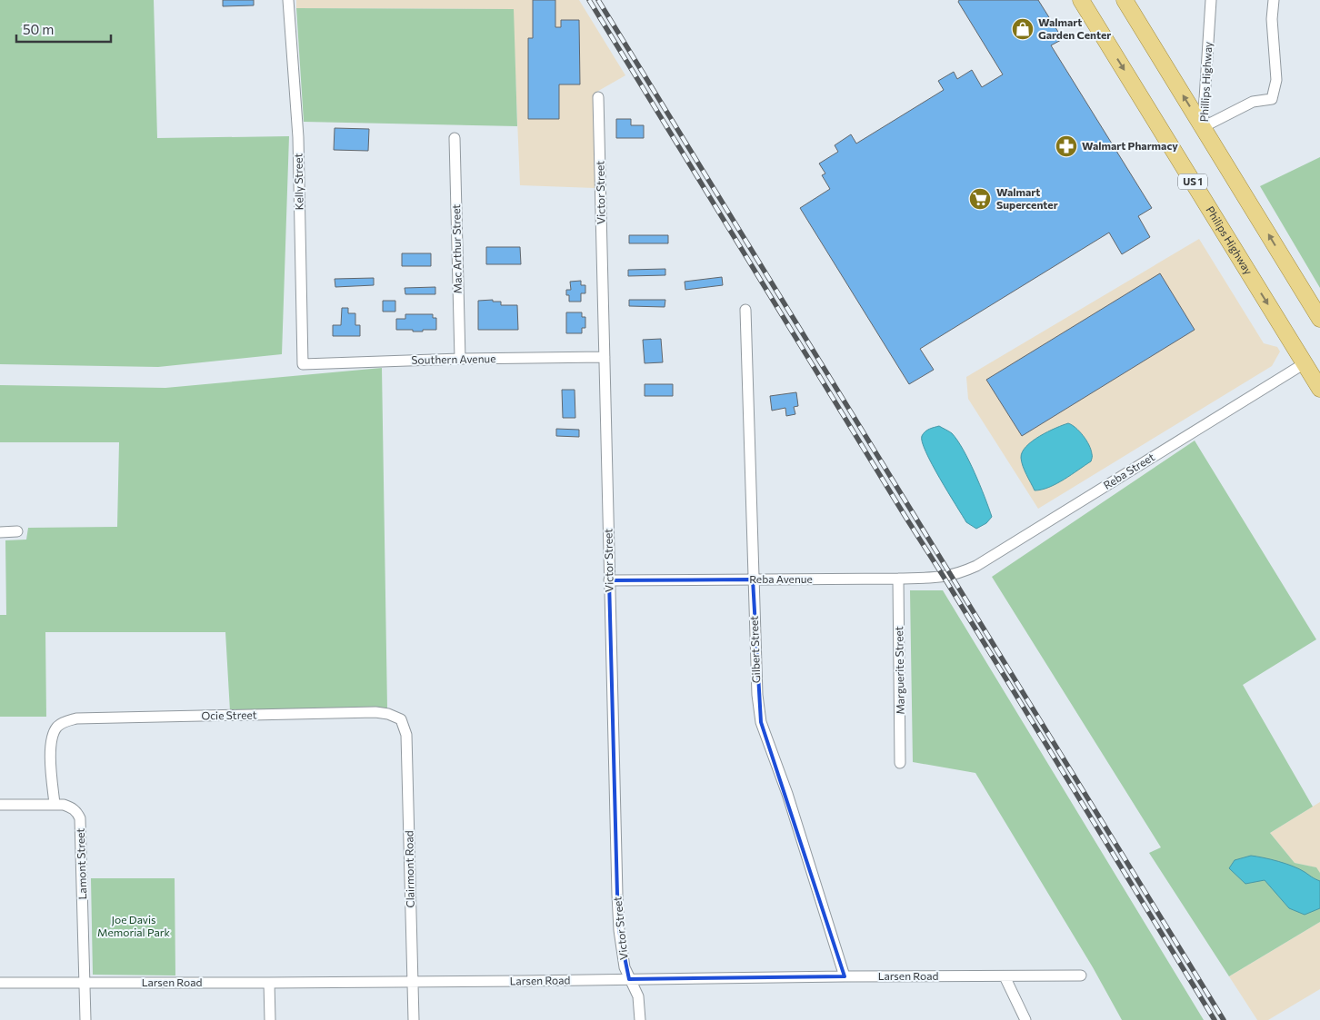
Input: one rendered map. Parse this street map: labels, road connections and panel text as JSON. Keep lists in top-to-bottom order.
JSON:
{
  "streets": {
    "main road": ["US 1", "Philips Highway"],
    "street": [
      "Phillips Highway",
      "Kelly Street",
      "Victor Street",
      "Mac Arthur Street",
      "Southern Avenue",
      "Reba Street",
      "Reba Avenue",
      "Gilbert Street",
      "Marguerite Street",
      "Ocie Street",
      "Lamont Street",
      "Clairmont Road",
      "Larsen Road"
    ]
  },
  "crossings": [
    ["Kelly Street", "Southern Avenue"],
    ["Victor Street", "Southern Avenue"],
    ["Victor Street", "Reba Avenue"],
    ["Victor Street", "Larsen Road"],
    ["Philips Highway", "Reba Street"],
    ["Mac Arthur Street", "Southern Avenue"],
    ["Reba Street", "Reba Avenue"],
    ["Reba Avenue", "Gilbert Street"],
    ["Reba Avenue", "Marguerite Street"],
    ["Gilbert Street", "Larsen Road"],
    ["Ocie Street", "Lamont Street"],
    ["Ocie Street", "Clairmont Road"],
    ["Lamont Street", "Larsen Road"],
    ["Clairmont Road", "Larsen Road"]
  ],
  "parks": ["Joe Davis Memorial Park"],
  "places": {
    "shop": ["Walmart Garden Center"],
    "pharmacy": ["Walmart Pharmacy"],
    "supermarket": ["Walmart Supercenter"]
  },
  "scale_bar": "50 m"
}
